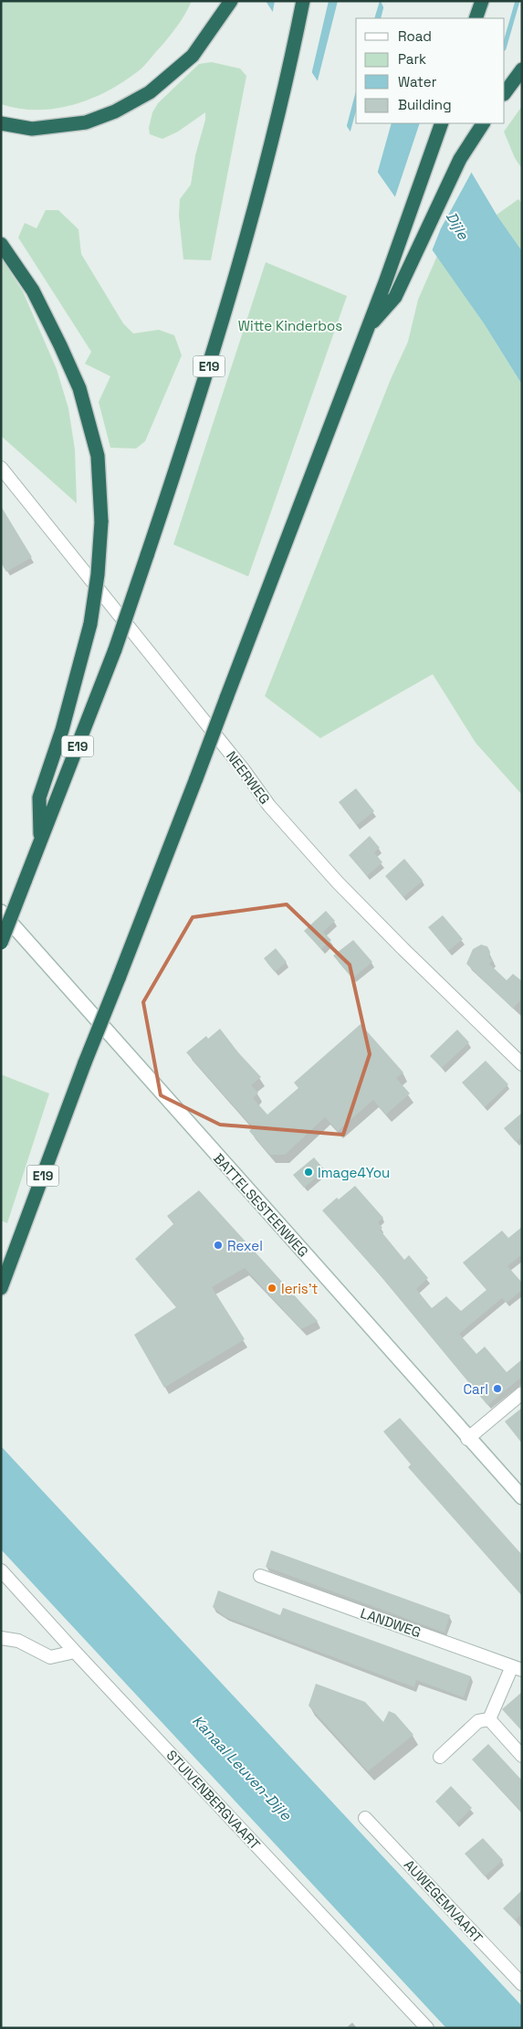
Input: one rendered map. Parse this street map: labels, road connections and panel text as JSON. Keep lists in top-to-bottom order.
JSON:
{
  "streets": {
    "highway": ["E19"],
    "main road": ["BATTELSESTEENWEG"],
    "street": [
      "NEERWEG",
      "LANDWEG",
      "STUIVENBERGVAART",
      "AUWEGEMVAART"
    ]
  },
  "water": ["Dijle", "Kanaal Leuven-Dijle"],
  "parks": ["Witte Kinderbos"],
  "places": [
    "Image4You",
    "Rexel",
    "Ieris't",
    "Carl"
  ],
  "legend": [
    "Road",
    "Park",
    "Water",
    "Building"
  ]
}
